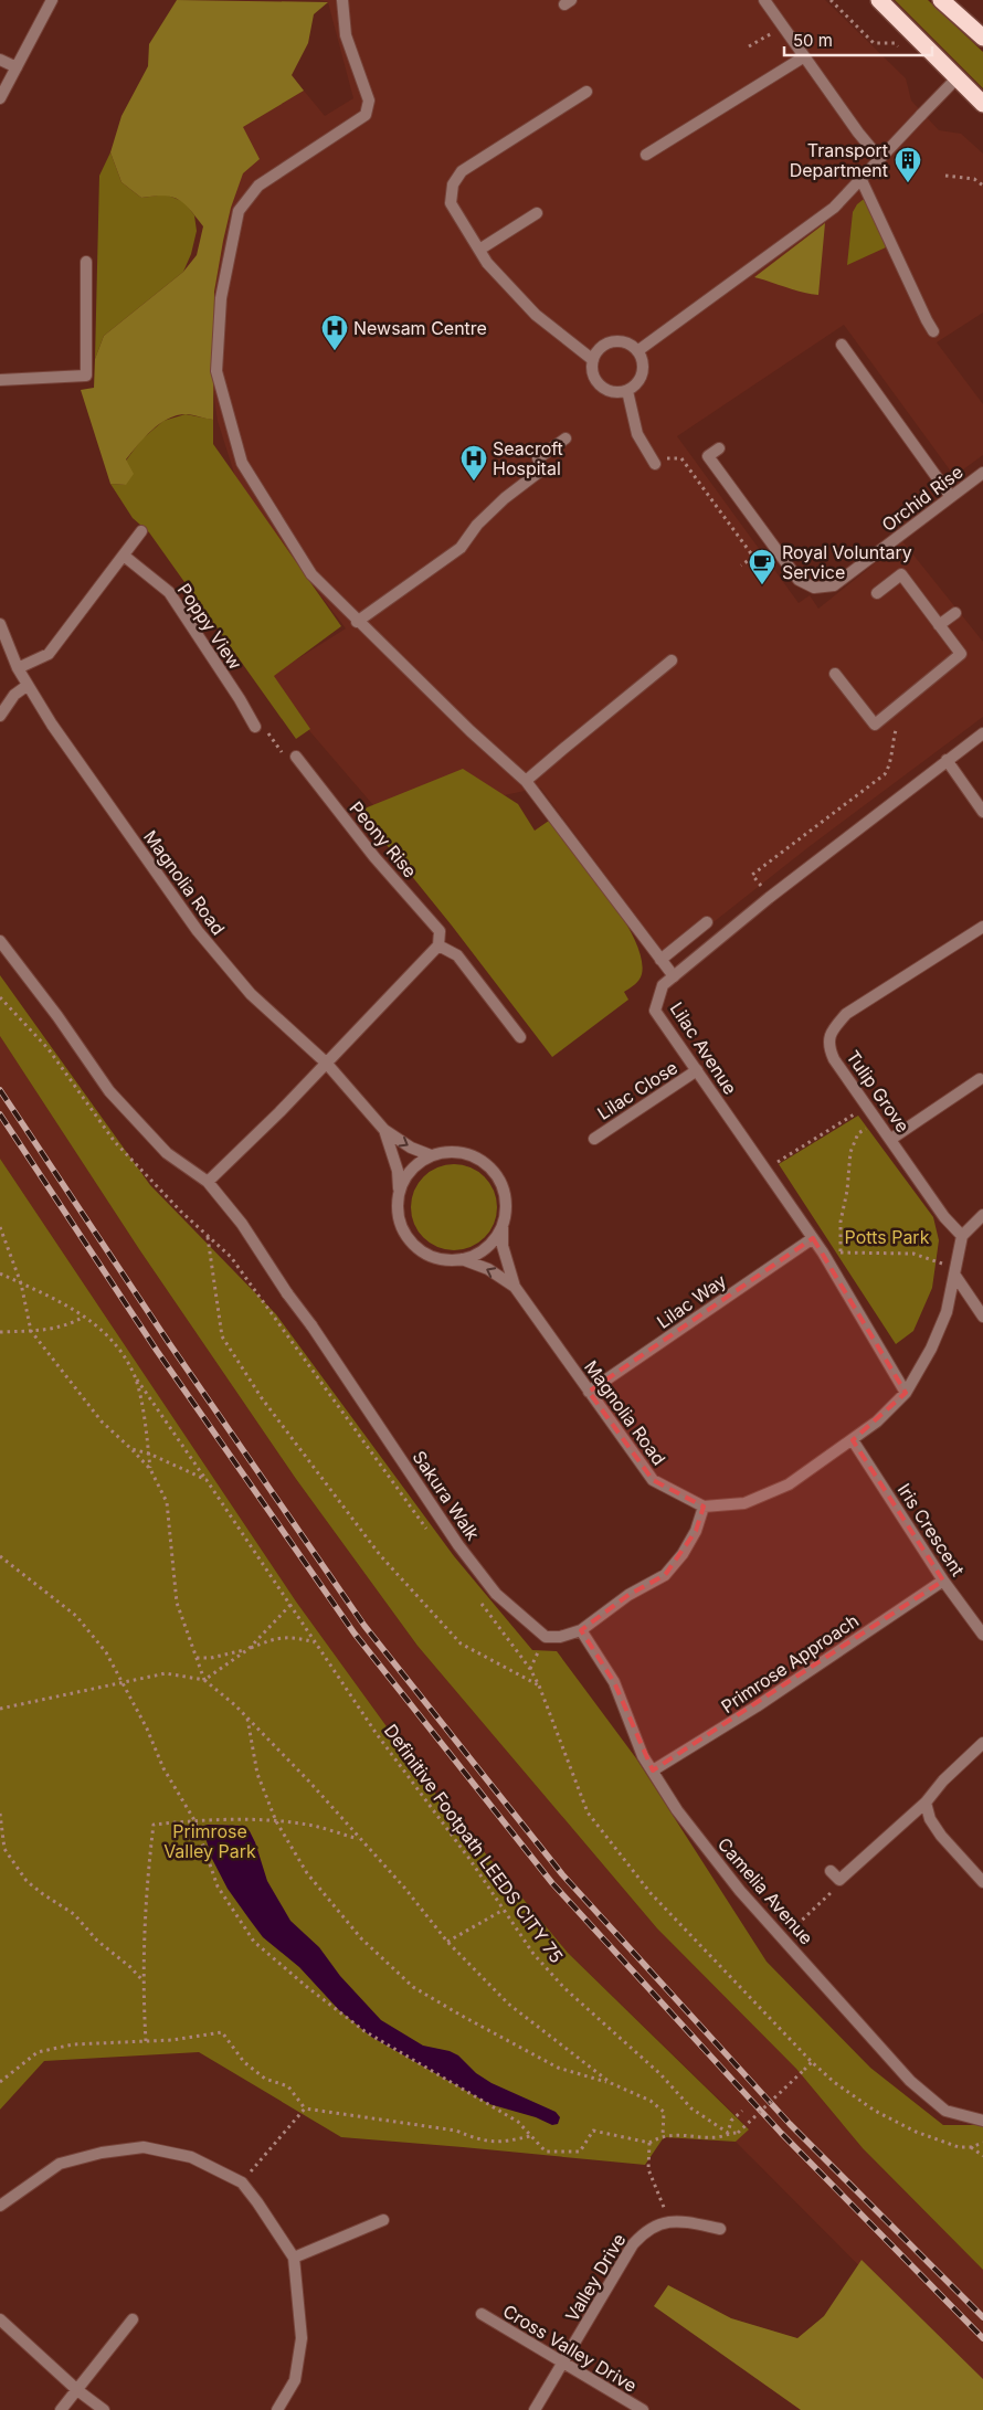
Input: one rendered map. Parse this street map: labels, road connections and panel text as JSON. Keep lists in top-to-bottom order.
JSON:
{
  "streets": {
    "street": [
      "Orchid Rise",
      "Poppy View",
      "Peony Rise",
      "Magnolia Road",
      "Lilac Avenue",
      "Lilac Close",
      "Tulip Grove",
      "Lilac Way",
      "Sakura Walk",
      "Iris Crescent",
      "Primrose Approach",
      "Camelia Avenue",
      "Valley Drive",
      "Cross Valley Drive"
    ],
    "path": ["Definitive Footpath LEEDS CITY 75"]
  },
  "crossings": [
    ["Magnolia Road", "Lilac Way"],
    ["Lilac Avenue", "Lilac Close"],
    ["Lilac Avenue", "Lilac Way"],
    ["Iris Crescent", "Primrose Approach"],
    ["Primrose Approach", "Camelia Avenue"],
    ["Valley Drive", "Cross Valley Drive"]
  ],
  "parks": ["Potts Park", "Primrose Valley Park"],
  "places": {
    "building": ["Transport Department"],
    "hospital": ["Newsam Centre", "Seacroft Hospital"],
    "cafe": ["Royal Voluntary Service"]
  },
  "scale_bar": "50 m"
}
